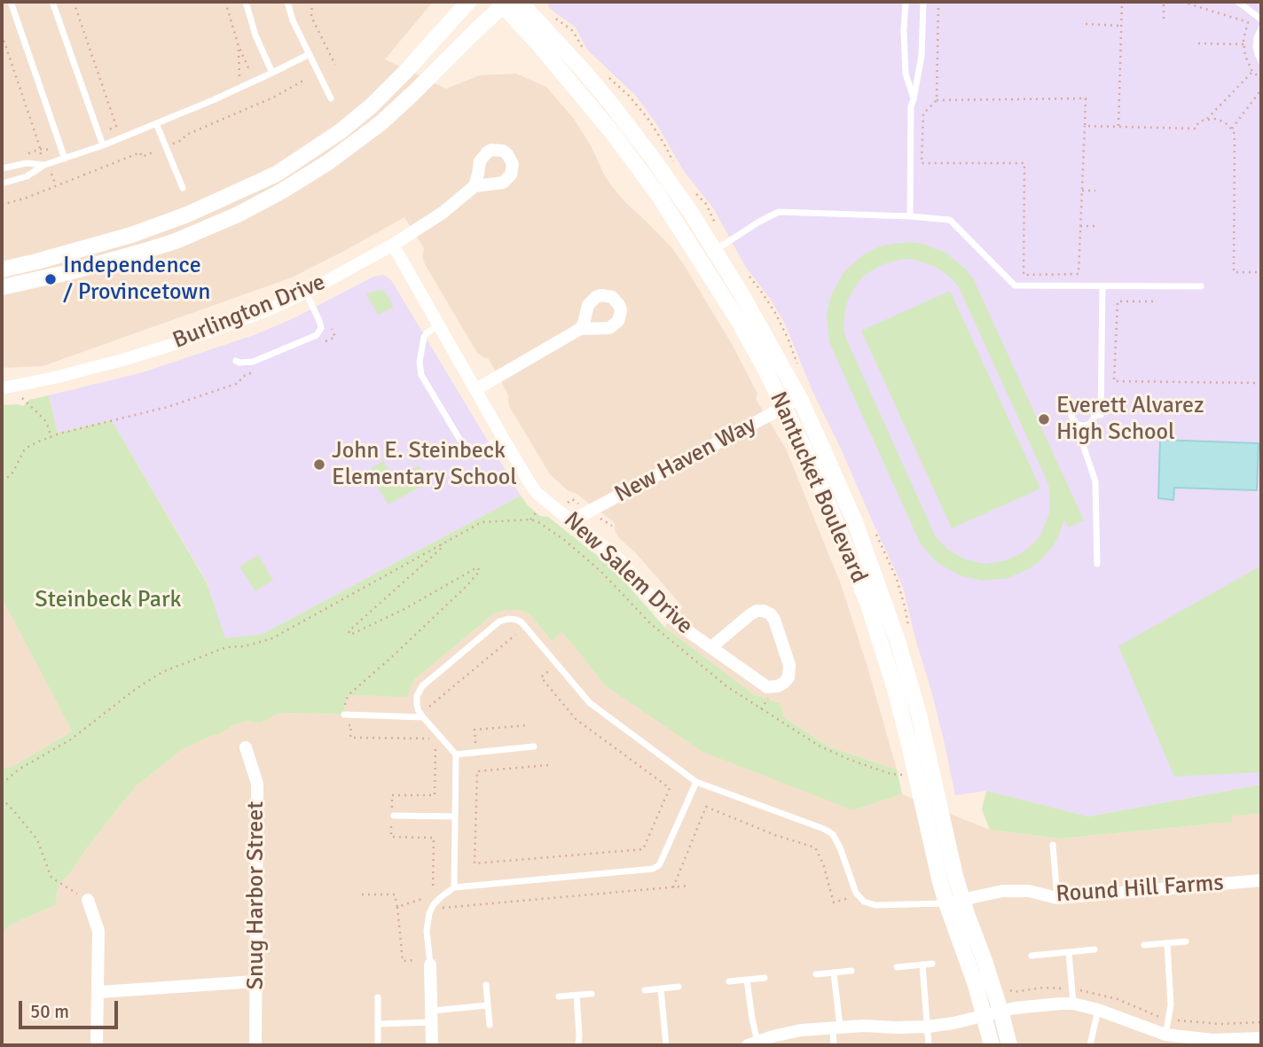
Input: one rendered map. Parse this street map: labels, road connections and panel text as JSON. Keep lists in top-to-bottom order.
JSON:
{
  "streets": {
    "street": [
      "Burlington Drive",
      "New Haven Way",
      "Nantucket Boulevard",
      "New Salem Drive",
      "Round Hill Farms",
      "Snug Harbor Street"
    ]
  },
  "crossings": [
    ["Burlington Drive", "New Salem Drive"],
    ["New Haven Way", "Nantucket Boulevard"],
    ["New Haven Way", "New Salem Drive"],
    ["Nantucket Boulevard", "Round Hill Farms"]
  ],
  "parks": ["Steinbeck Park"],
  "places": ["Independence / Provincetown", "Everett Alvarez High School", "John E. Steinbeck Elementary School"],
  "scale_bar": "50 m"
}
